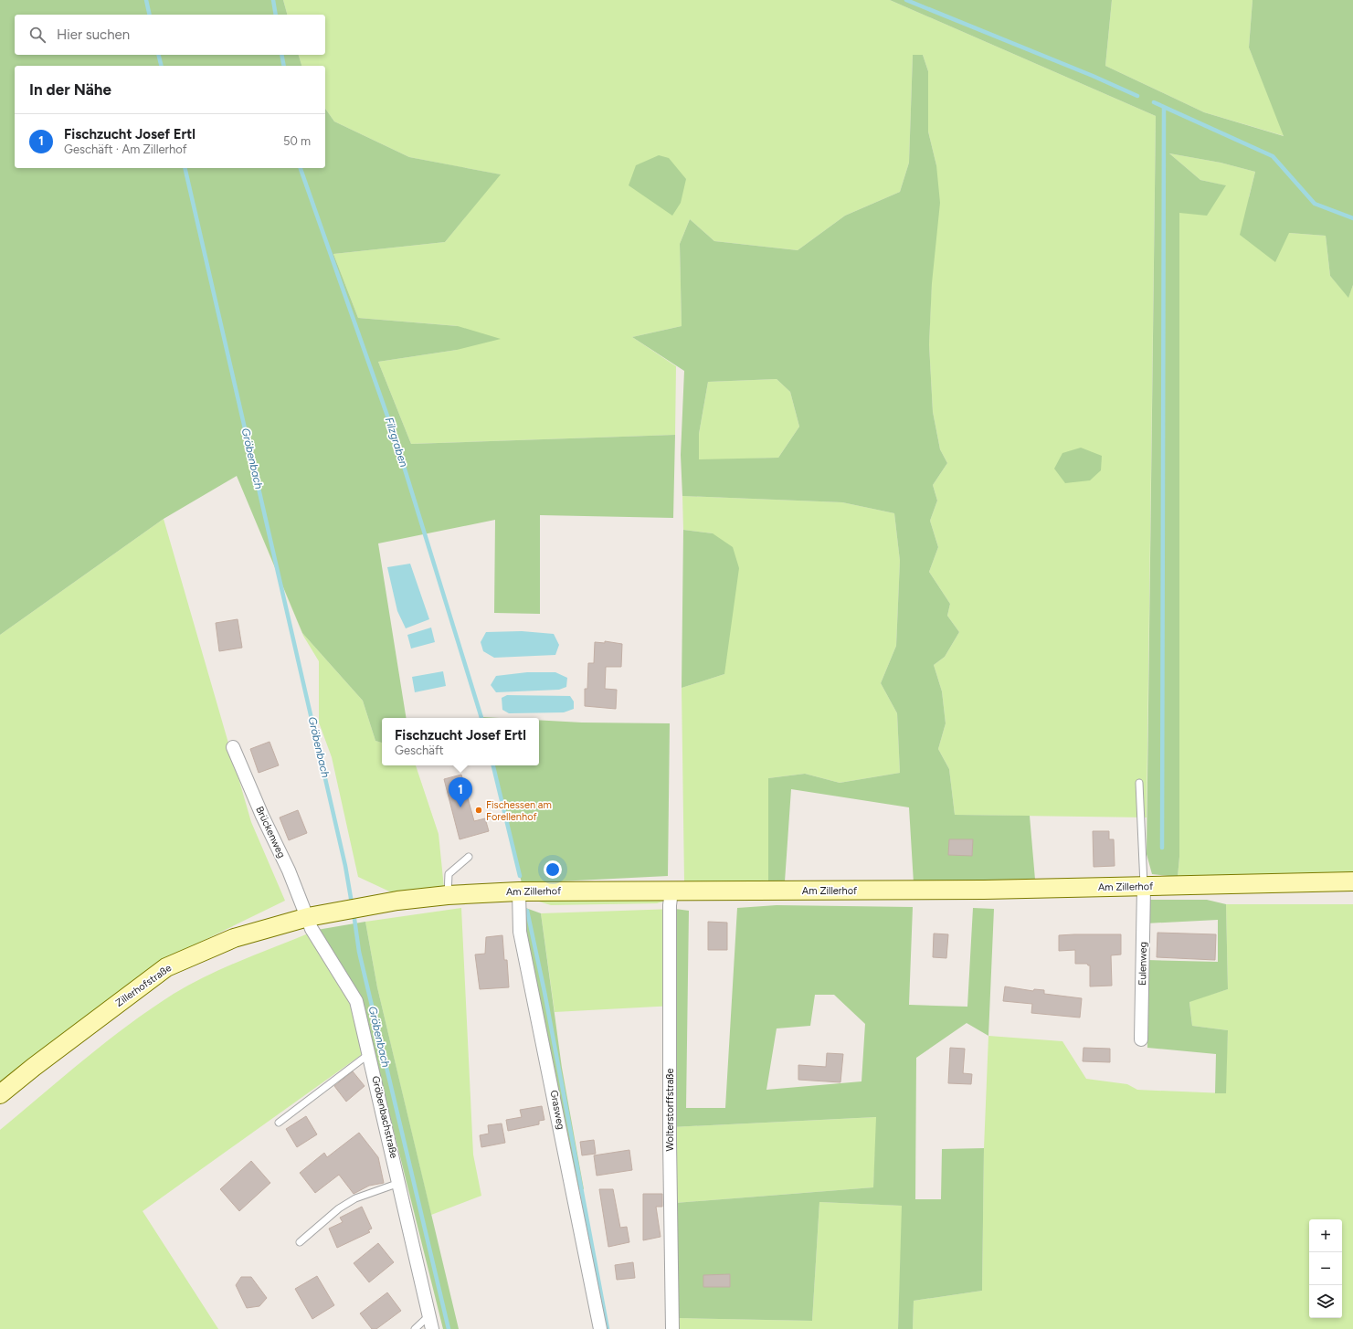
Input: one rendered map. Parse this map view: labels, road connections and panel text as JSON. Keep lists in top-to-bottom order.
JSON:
{
  "streets": {
    "street": [
      "Brückenweg",
      "Am Zillerhof",
      "Eulenweg",
      "Zillerhofstraße",
      "Grasweg",
      "Wolterstorffstraße",
      "Gröbenbachstraße"
    ]
  },
  "crossings": [
    ["Brückenweg", "Am Zillerhof"],
    ["Brückenweg", "Zillerhofstraße"],
    ["Brückenweg", "Gröbenbachstraße"],
    ["Am Zillerhof", "Eulenweg"],
    ["Am Zillerhof", "Zillerhofstraße"],
    ["Am Zillerhof", "Grasweg"],
    ["Am Zillerhof", "Wolterstorffstraße"],
    ["Am Zillerhof", "Gröbenbachstraße"],
    ["Zillerhofstraße", "Gröbenbachstraße"]
  ],
  "water": ["Filzgraben", "Gröbenbach"],
  "places": ["Fischessen am Forellenhof"],
  "page": {
    "search": "Hier suchen",
    "heading": "In der Nähe",
    "list": [
      {
        "mark": "1",
        "name": "Fischzucht Josef Ertl",
        "note": "Geschäft · Am Zillerhof",
        "value": "50 m"
      }
    ],
    "popup": ["Fischzucht Josef Ertl", "Geschäft"],
    "pins": "1",
    "map_buttons": ["+", "−"]
  }
}
